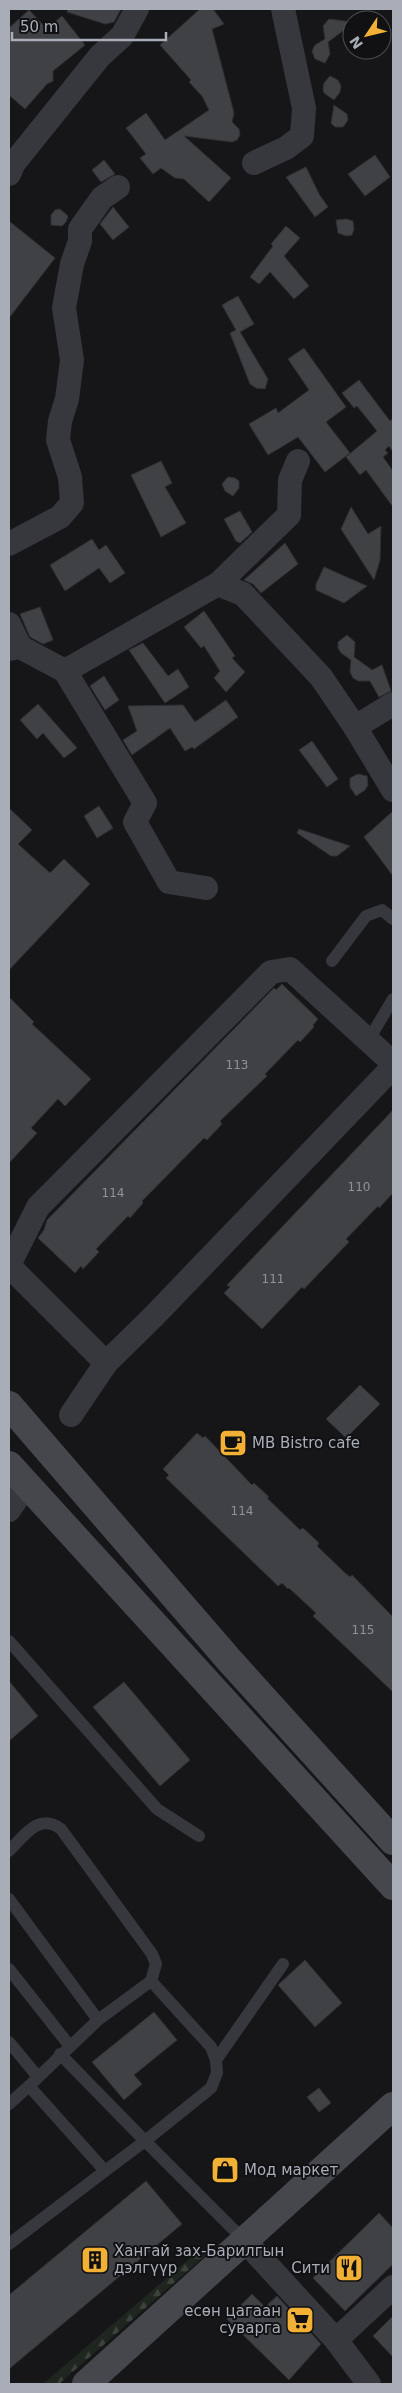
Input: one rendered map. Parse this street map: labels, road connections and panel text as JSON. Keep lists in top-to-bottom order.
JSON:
{
  "places": {
    "cafe": ["MB Bistro cafe"],
    "shop": ["Мод маркет"],
    "building": ["Хангай зах-Барилгын дэлгүүр"],
    "restaurant": ["Сити"],
    "supermarket": ["есөн цагаан суварга"]
  },
  "house_numbers": [
    "113",
    "110",
    "114",
    "111",
    "114",
    "115"
  ],
  "scale_bar": "50 m",
  "north": "bottom left"
}
